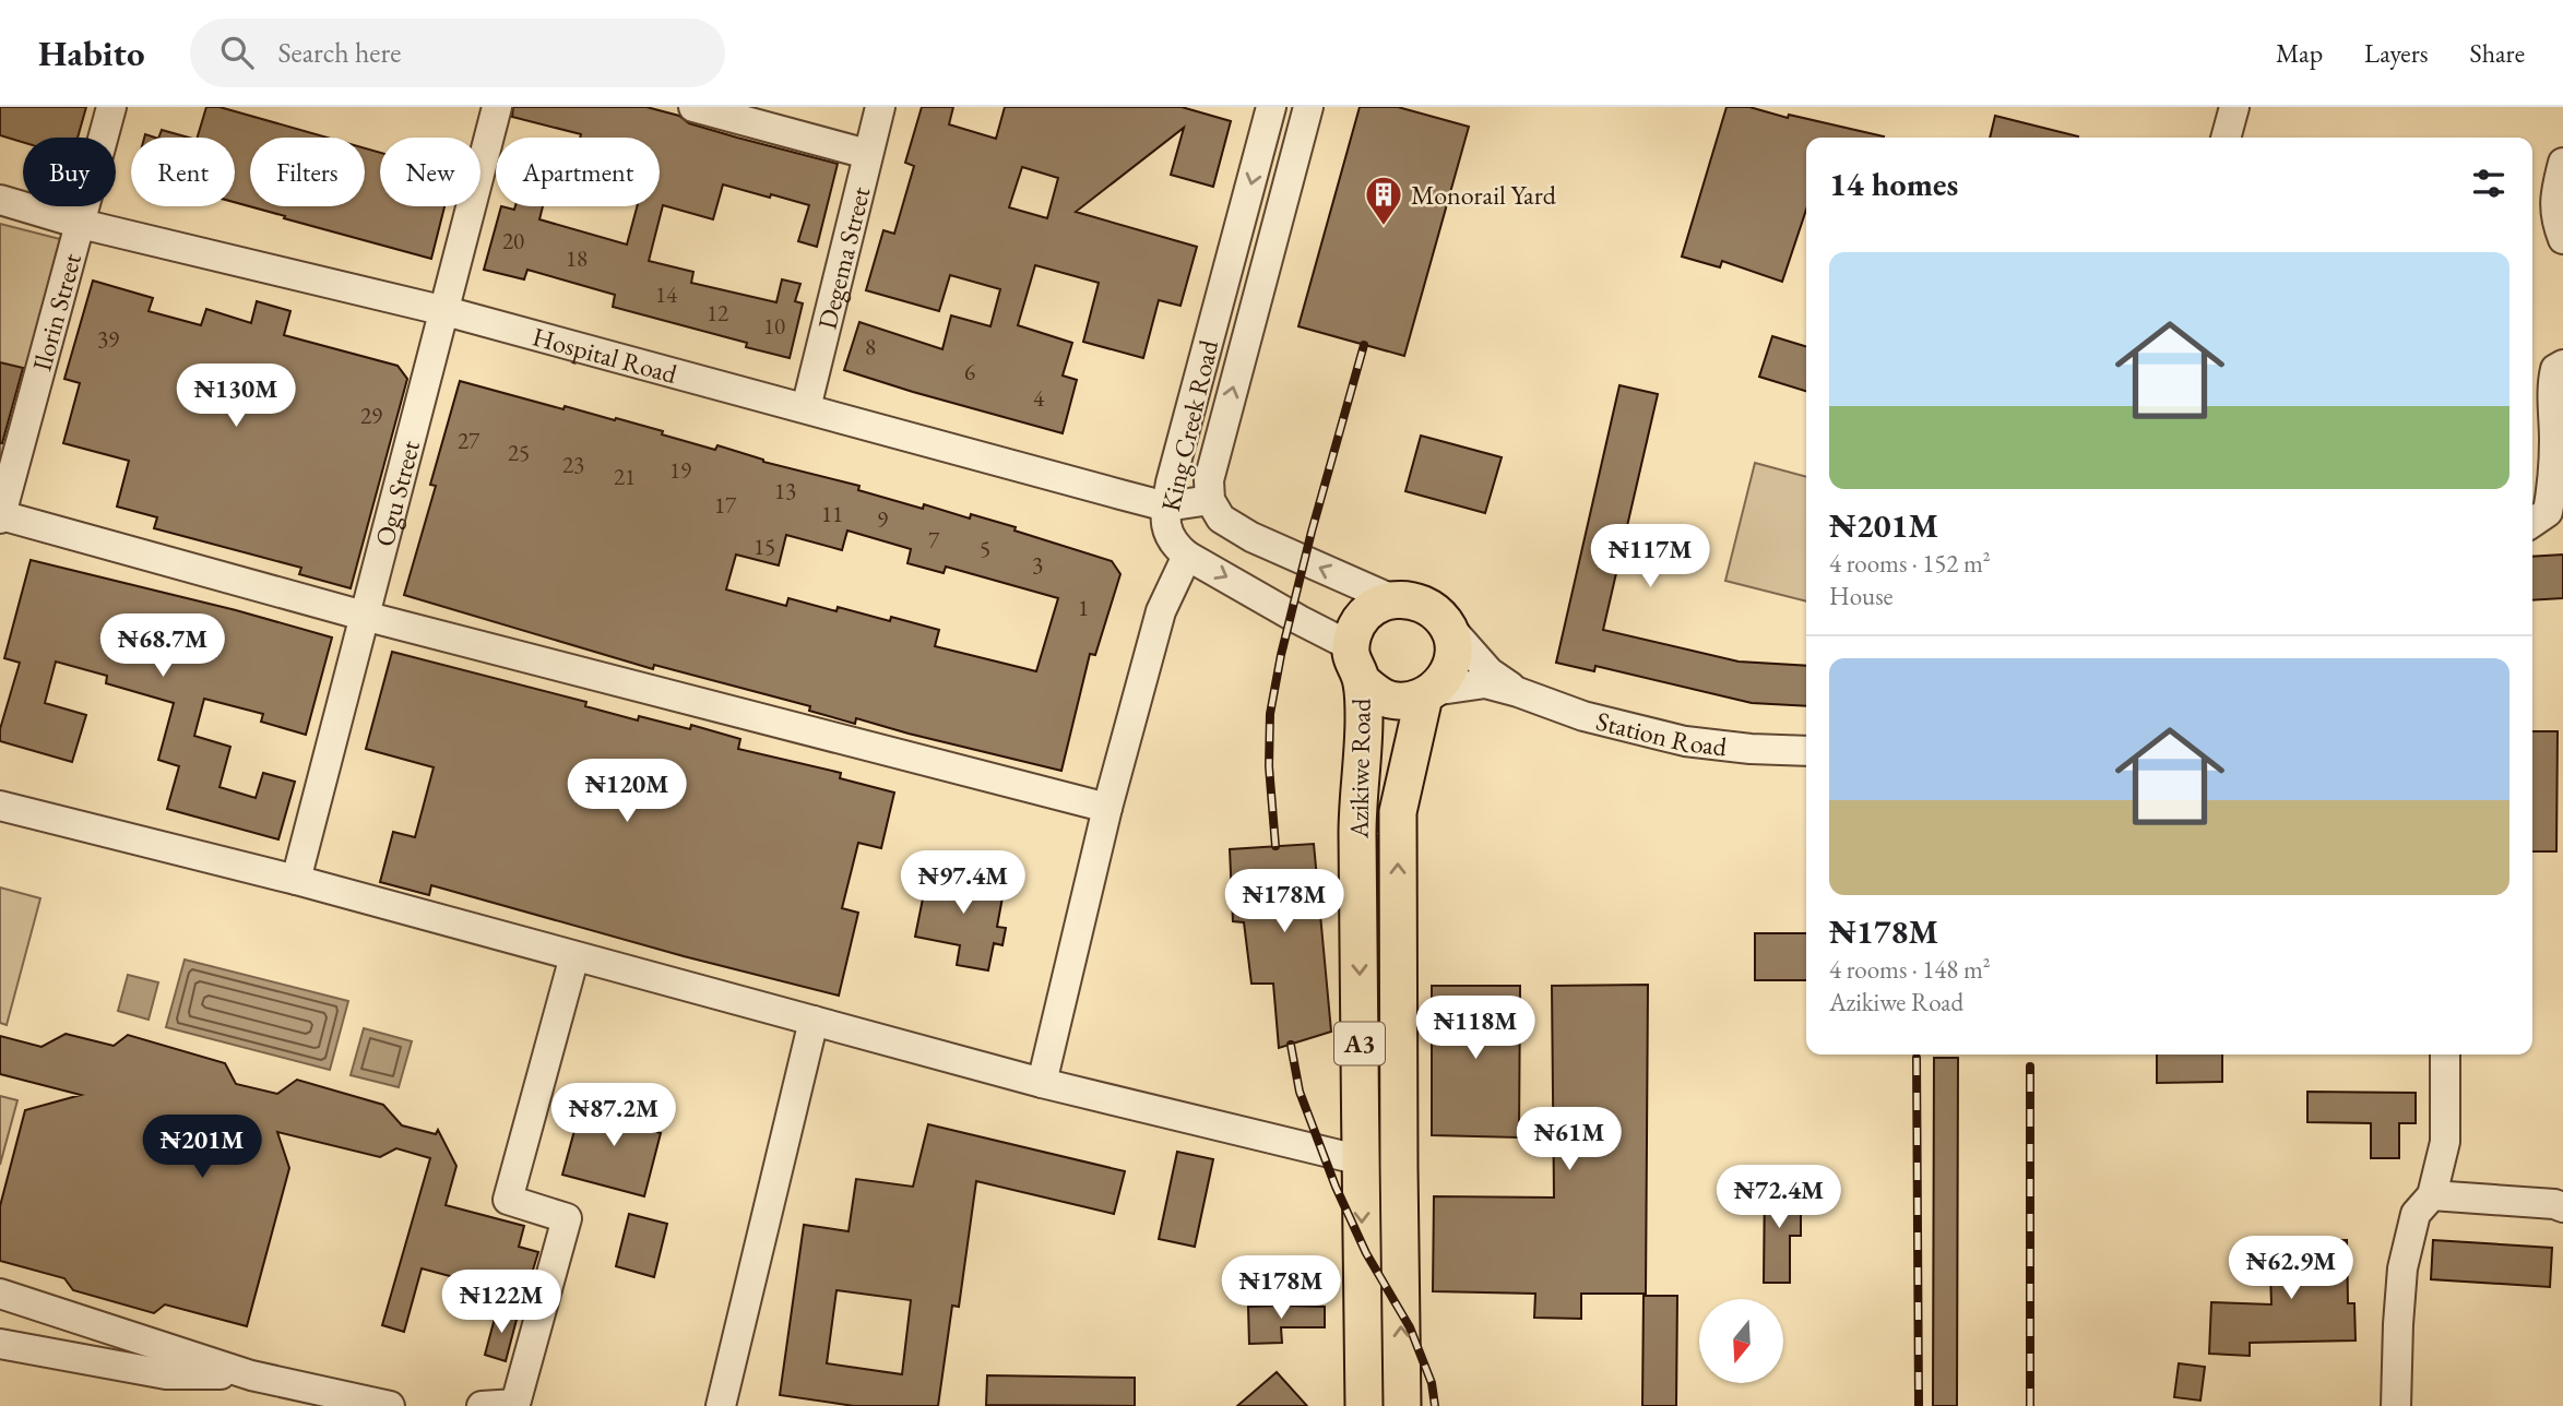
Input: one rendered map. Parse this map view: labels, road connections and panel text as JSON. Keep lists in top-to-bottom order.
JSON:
{
  "streets": {
    "main road": ["Azikiwe Road", "A3"],
    "street": [
      "Degema Street",
      "Ilorin Street",
      "Hospital Road",
      "King Creek Road",
      "Ogu Street",
      "Station Road"
    ]
  },
  "crossings": [
    ["Degema Street", "Hospital Road"],
    ["Ilorin Street", "Hospital Road"],
    ["Hospital Road", "King Creek Road"],
    ["Hospital Road", "Ogu Street"],
    ["King Creek Road", "Station Road"],
    ["King Creek Road", "Azikiwe Road"],
    ["King Creek Road", "A3"],
    ["Station Road", "Azikiwe Road"],
    ["Station Road", "A3"],
    ["Azikiwe Road", "A3"]
  ],
  "places": {
    "building": ["Monorail Yard"]
  },
  "house_numbers": [
    "20",
    "18",
    "14",
    "12",
    "10",
    "39",
    "8",
    "6",
    "4",
    "29",
    "27",
    "25",
    "23",
    "19",
    "21",
    "13",
    "17",
    "11",
    "9",
    "7",
    "15",
    "5",
    "3",
    "1"
  ],
  "north": "bottom",
  "page": {
    "header": "Habito",
    "search": "Search here",
    "nav": ["Map", "Layers", "Share"],
    "chip": [
      "Buy",
      "Rent",
      "Filters",
      "New",
      "Apartment"
    ],
    "heading": "14 homes",
    "list": [
      {
        "name": "₦201M",
        "note": "4 rooms · 152 m² · House"
      },
      {
        "name": "₦178M",
        "note": "4 rooms · 148 m² · Azikiwe Road"
      }
    ],
    "price": [
      "₦130M",
      "₦117M",
      "₦68.7M",
      "₦120M",
      "₦97.4M",
      "₦178M",
      "₦118M",
      "₦87.2M",
      "₦61M",
      "₦201M",
      "₦72.4M",
      "₦62.9M",
      "₦178M",
      "₦122M"
    ]
  }
}
